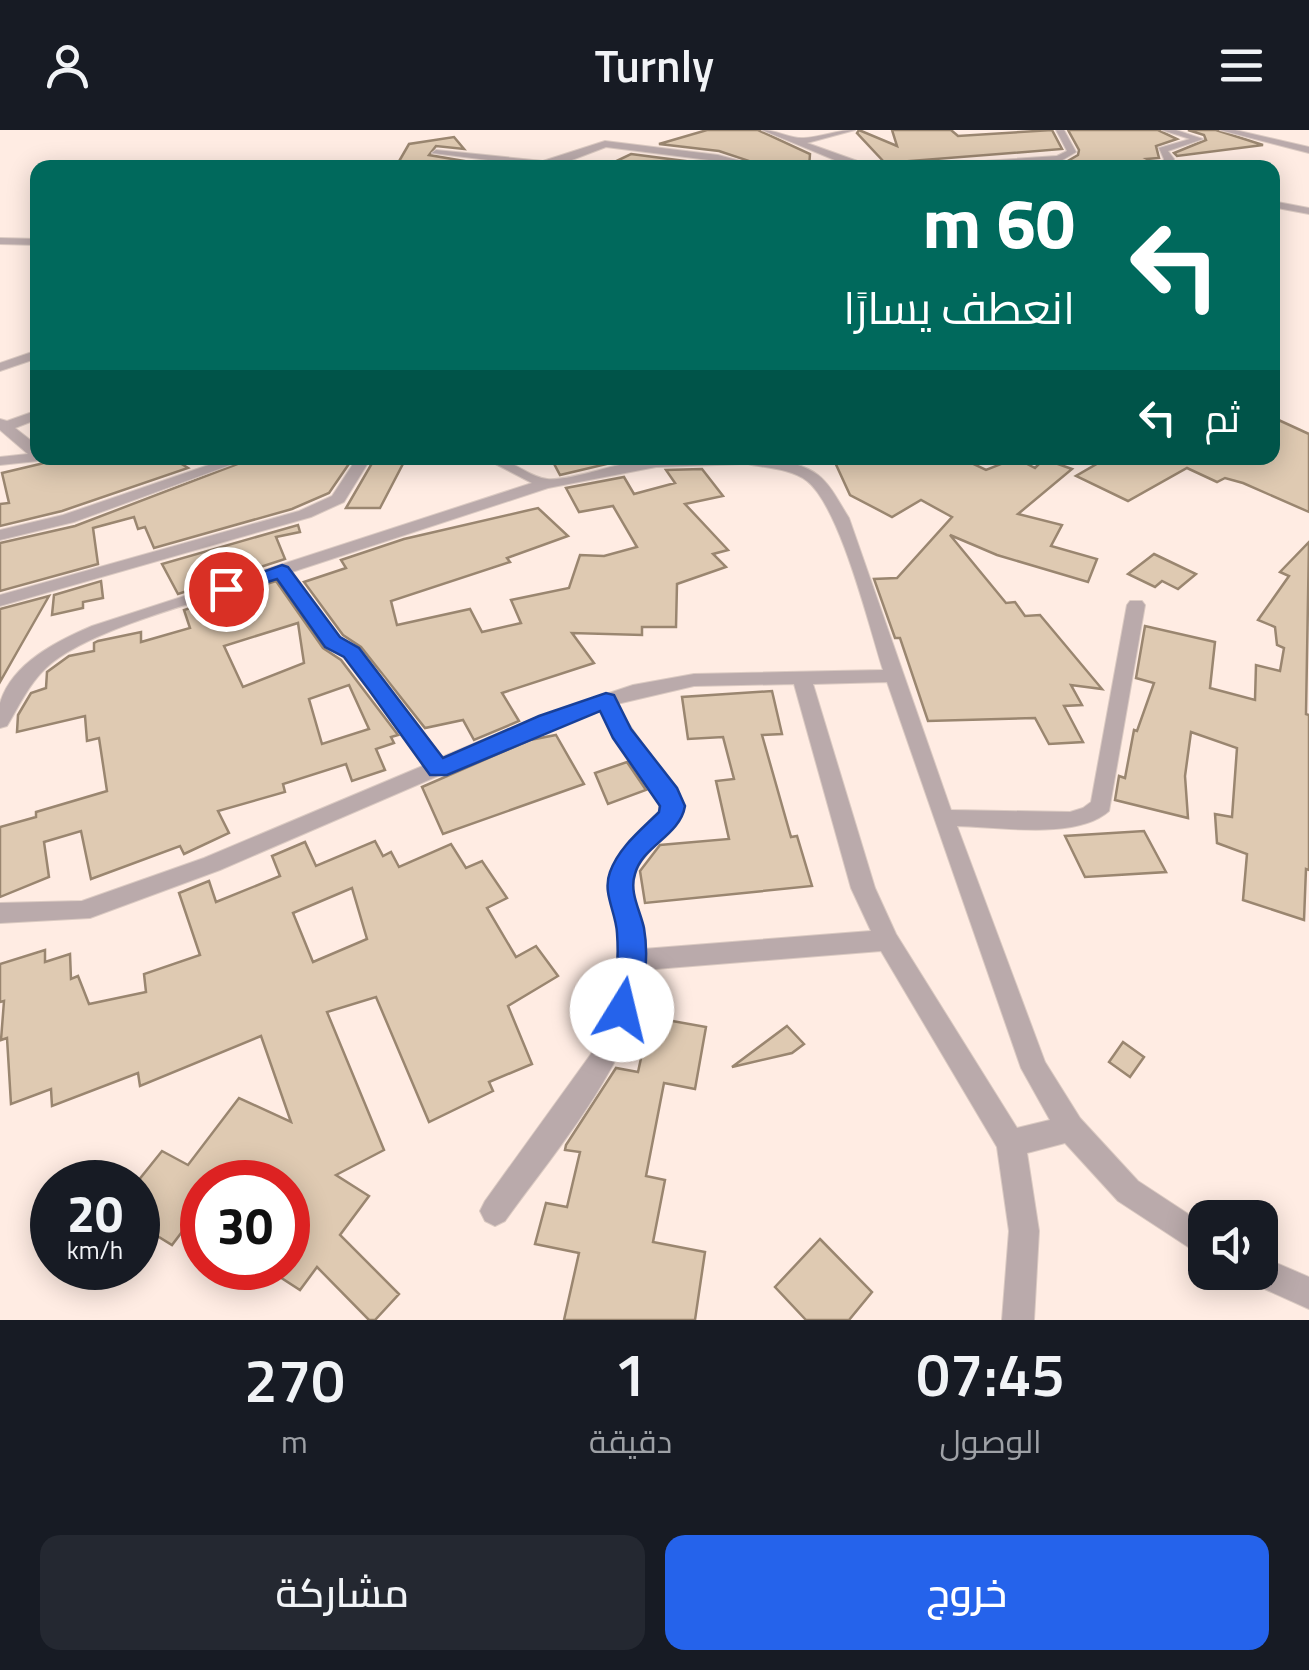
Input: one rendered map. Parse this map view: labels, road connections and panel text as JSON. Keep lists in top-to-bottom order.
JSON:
{
  "page": {
    "header": "Turnly",
    "turn": ["60 m", "انعطف يسارًا"],
    "then": "ثم",
    "speed": "20 km/h",
    "limit": "30",
    "eta": [
      "07:45",
      "الوصول",
      "1",
      "دقيقة",
      "270",
      "m"
    ],
    "buttons": ["خروج", "مشاركة"]
  }
}
